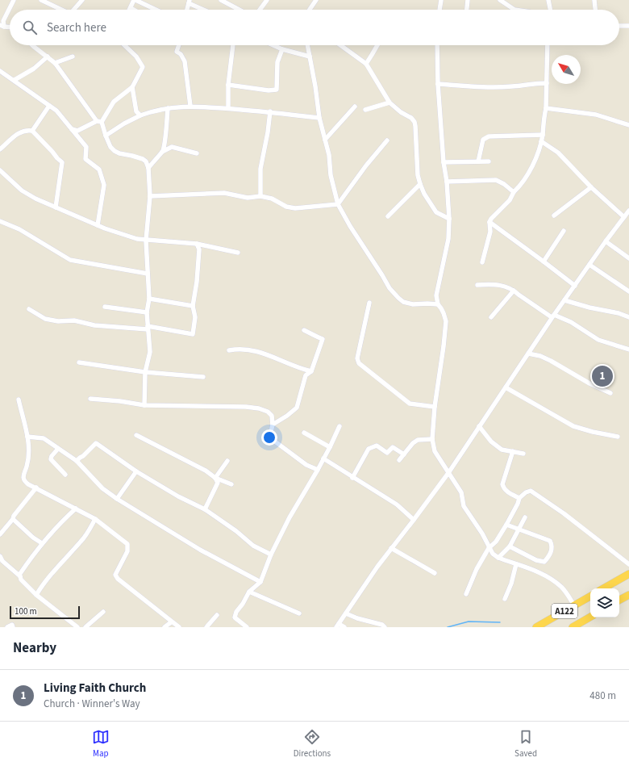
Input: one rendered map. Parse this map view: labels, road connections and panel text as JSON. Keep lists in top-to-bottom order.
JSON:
{
  "streets": {
    "highway": ["A122"]
  },
  "scale_bar": "100 m",
  "north": "top left",
  "page": {
    "search": "Search here",
    "pins": "1",
    "scale": "100 m",
    "heading": "Nearby",
    "list": [
      {
        "mark": "1",
        "name": "Living Faith Church",
        "note": "Church · Winner's Way",
        "value": "480 m"
      }
    ],
    "nav": ["Map", "Directions", "Saved"]
  }
}
